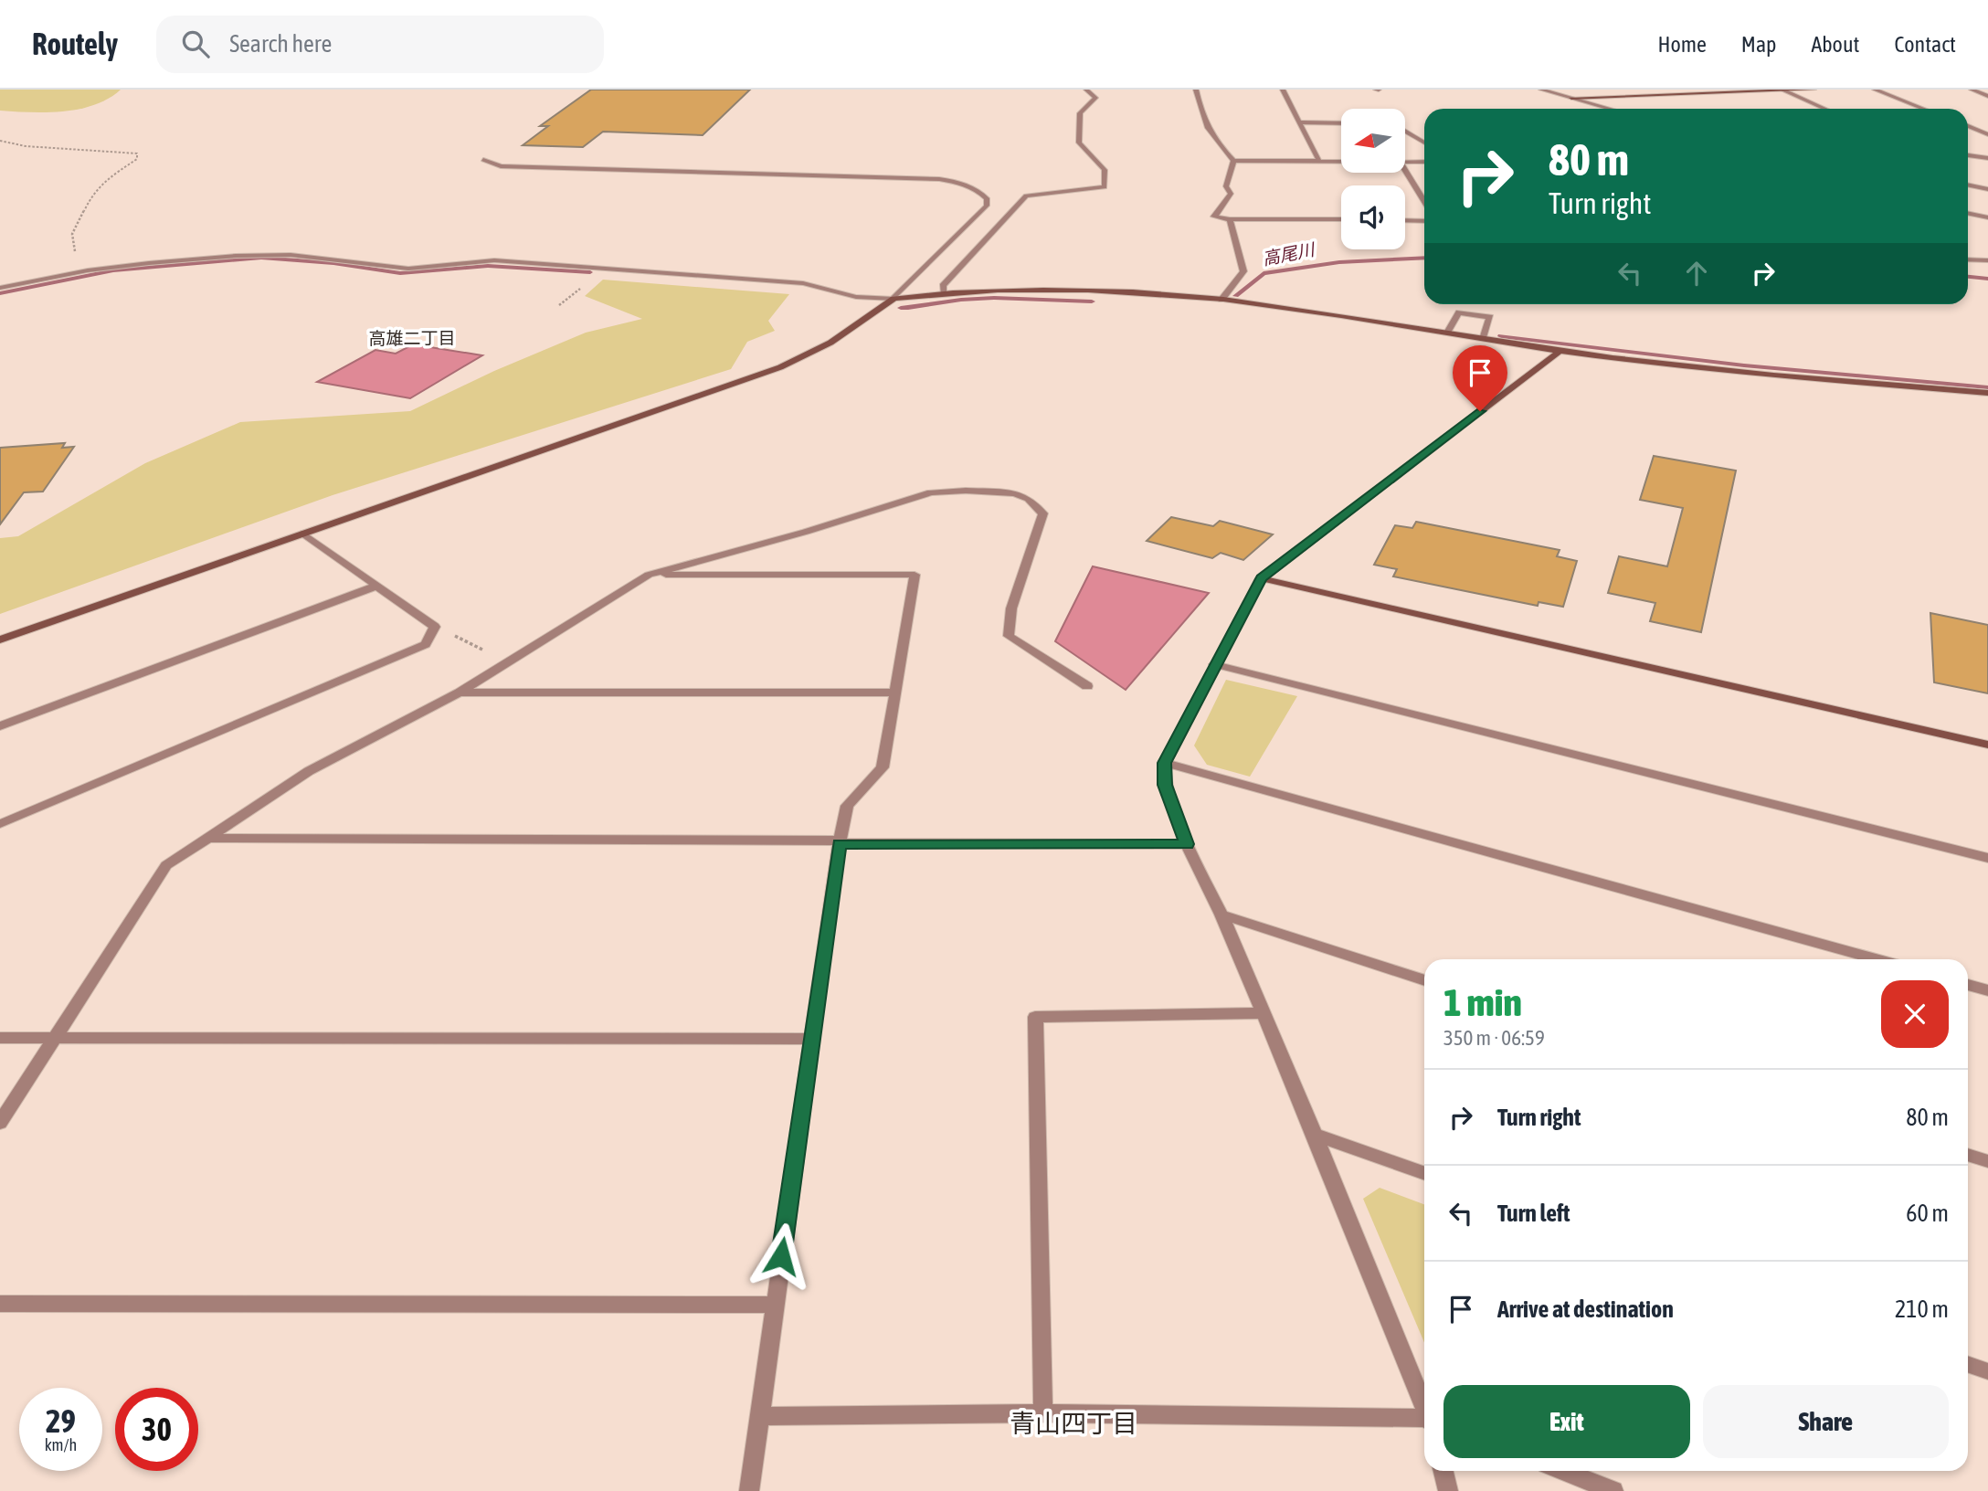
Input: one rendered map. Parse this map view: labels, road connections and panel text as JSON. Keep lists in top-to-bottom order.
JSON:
{
  "districts": ["高雄二丁目", "青山四丁目"],
  "water": ["高尾川"],
  "north": "left",
  "page": {
    "header": "Routely",
    "search": "Search here",
    "nav": [
      "Home",
      "Map",
      "About",
      "Contact"
    ],
    "turn": ["80 m", "Turn right"],
    "heading": ["1 min", "350 m · 06:59"],
    "list": [
      {
        "name": "Turn right",
        "value": "80 m"
      },
      {
        "name": "Turn left",
        "value": "60 m"
      },
      {
        "name": "Arrive at destination",
        "value": "210 m"
      }
    ],
    "buttons": ["Exit", "Share"],
    "speed": "29 km/h",
    "limit": "30"
  }
}
